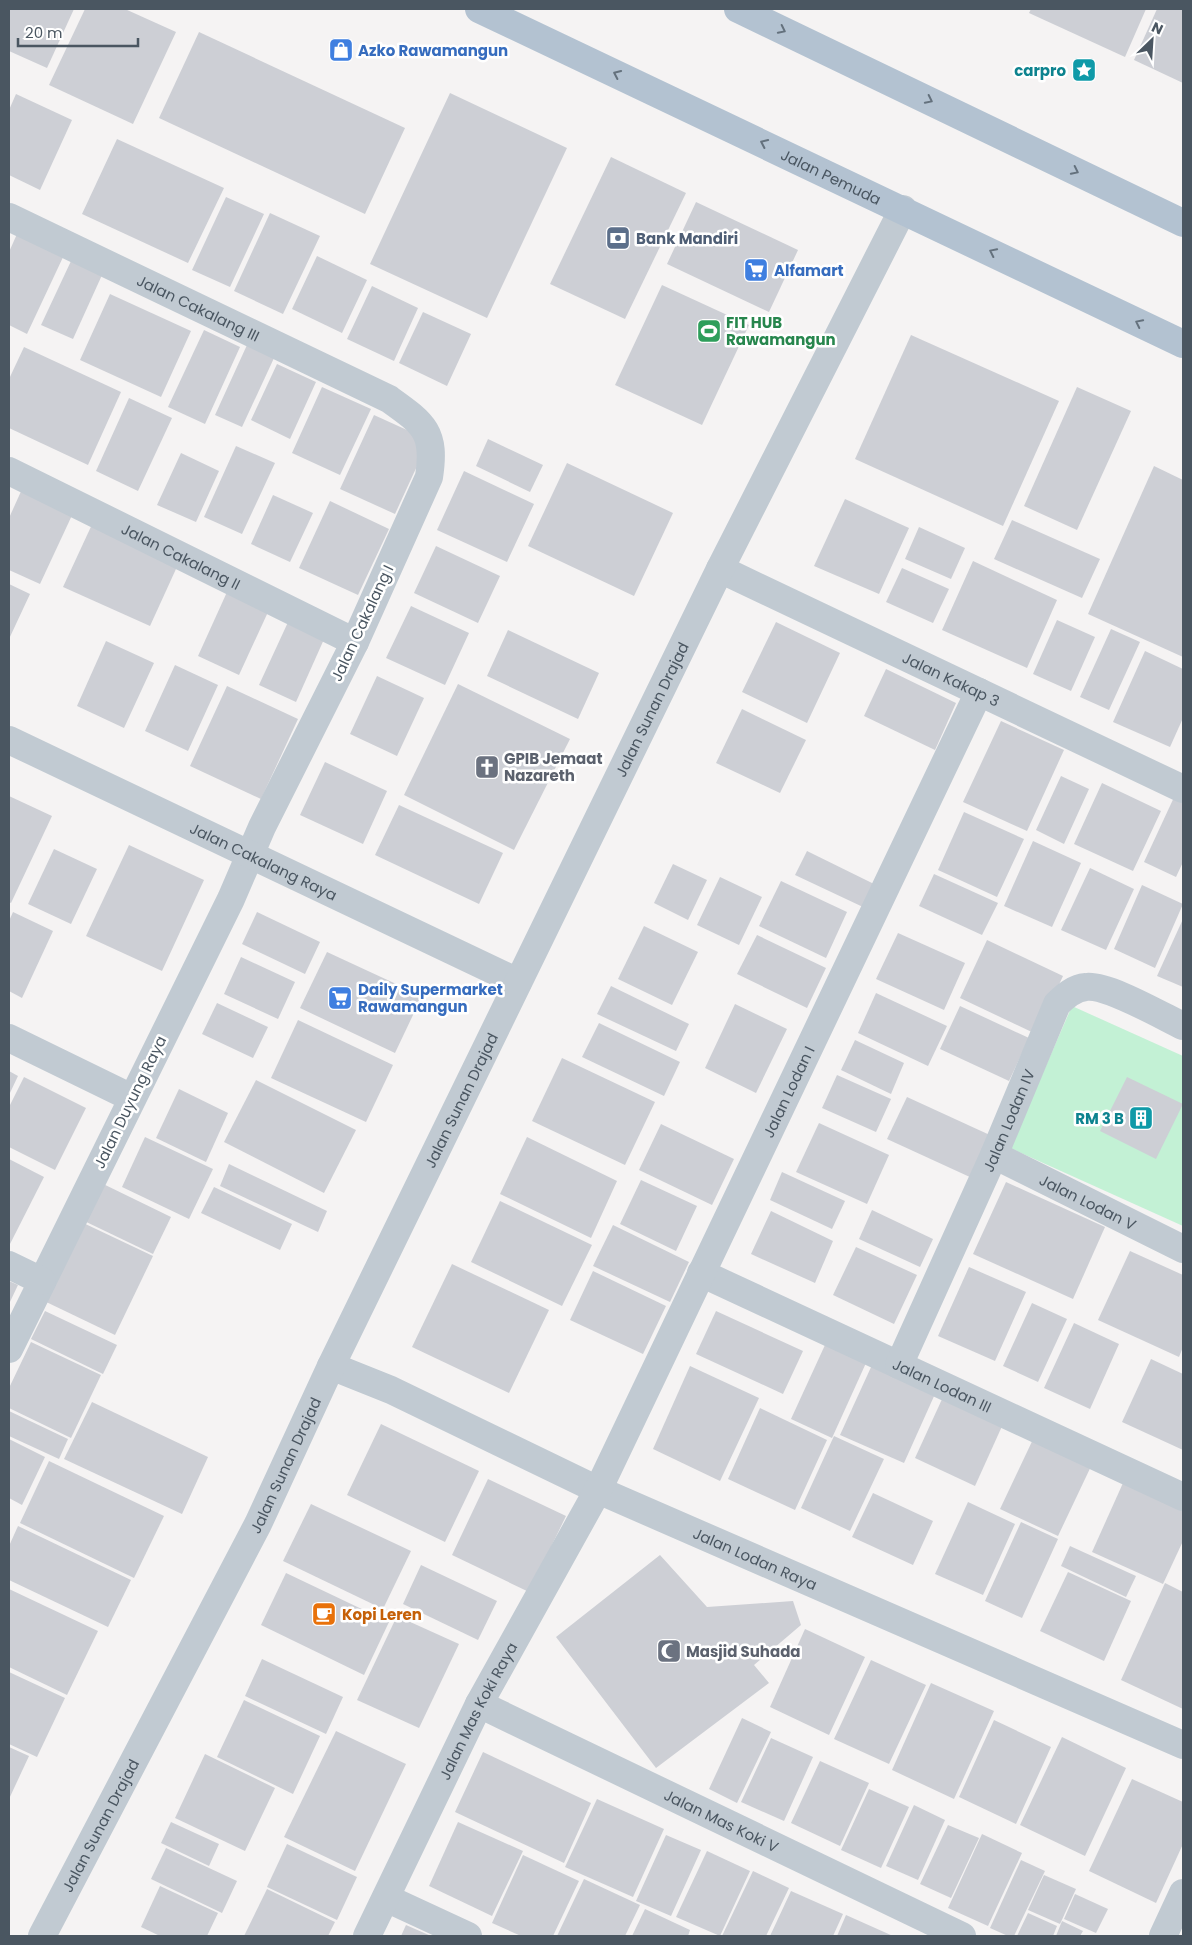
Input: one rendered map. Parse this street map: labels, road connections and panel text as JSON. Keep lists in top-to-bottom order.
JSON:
{
  "streets": {
    "main road": ["Jalan Pemuda"],
    "street": [
      "Jalan Cakalang III",
      "Jalan Cakalang II",
      "Jalan Cakalang I",
      "Jalan Kakap 3",
      "Jalan Sunan Drajad",
      "Jalan Cakalang Raya",
      "Jalan Lodan I",
      "Jalan Duyung Raya",
      "Jalan Lodan IV",
      "Jalan Lodan V",
      "Jalan Lodan III",
      "Jalan Lodan Raya",
      "Jalan Mas Koki Raya",
      "Jalan Mas Koki V"
    ]
  },
  "crossings": [
    ["Jalan Pemuda", "Jalan Sunan Drajad"],
    ["Jalan Cakalang III", "Jalan Cakalang I"],
    ["Jalan Cakalang II", "Jalan Cakalang I"],
    ["Jalan Cakalang I", "Jalan Cakalang Raya"],
    ["Jalan Cakalang I", "Jalan Duyung Raya"],
    ["Jalan Kakap 3", "Jalan Sunan Drajad"],
    ["Jalan Kakap 3", "Jalan Lodan I"],
    ["Jalan Sunan Drajad", "Jalan Cakalang Raya"],
    ["Jalan Sunan Drajad", "Jalan Lodan Raya"],
    ["Jalan Cakalang Raya", "Jalan Duyung Raya"],
    ["Jalan Lodan I", "Jalan Lodan III"],
    ["Jalan Lodan I", "Jalan Lodan Raya"],
    ["Jalan Lodan I", "Jalan Mas Koki Raya"],
    ["Jalan Lodan IV", "Jalan Lodan V"],
    ["Jalan Lodan IV", "Jalan Lodan III"],
    ["Jalan Lodan Raya", "Jalan Mas Koki Raya"],
    ["Jalan Mas Koki Raya", "Jalan Mas Koki V"]
  ],
  "places": {
    "shop": ["Azko Rawamangun"],
    "place": ["carpro"],
    "bank": ["Bank Mandiri"],
    "supermarket": ["Alfamart", "Daily Supermarket Rawamangun"],
    "sports": ["FIT HUB Rawamangun"],
    "church": ["GPIB Jemaat Nazareth"],
    "building": ["RM 3 B"],
    "cafe": ["Kopi Leren"],
    "mosque": ["Masjid Suhada"]
  },
  "scale_bar": "20 m",
  "north": "top right"
}
